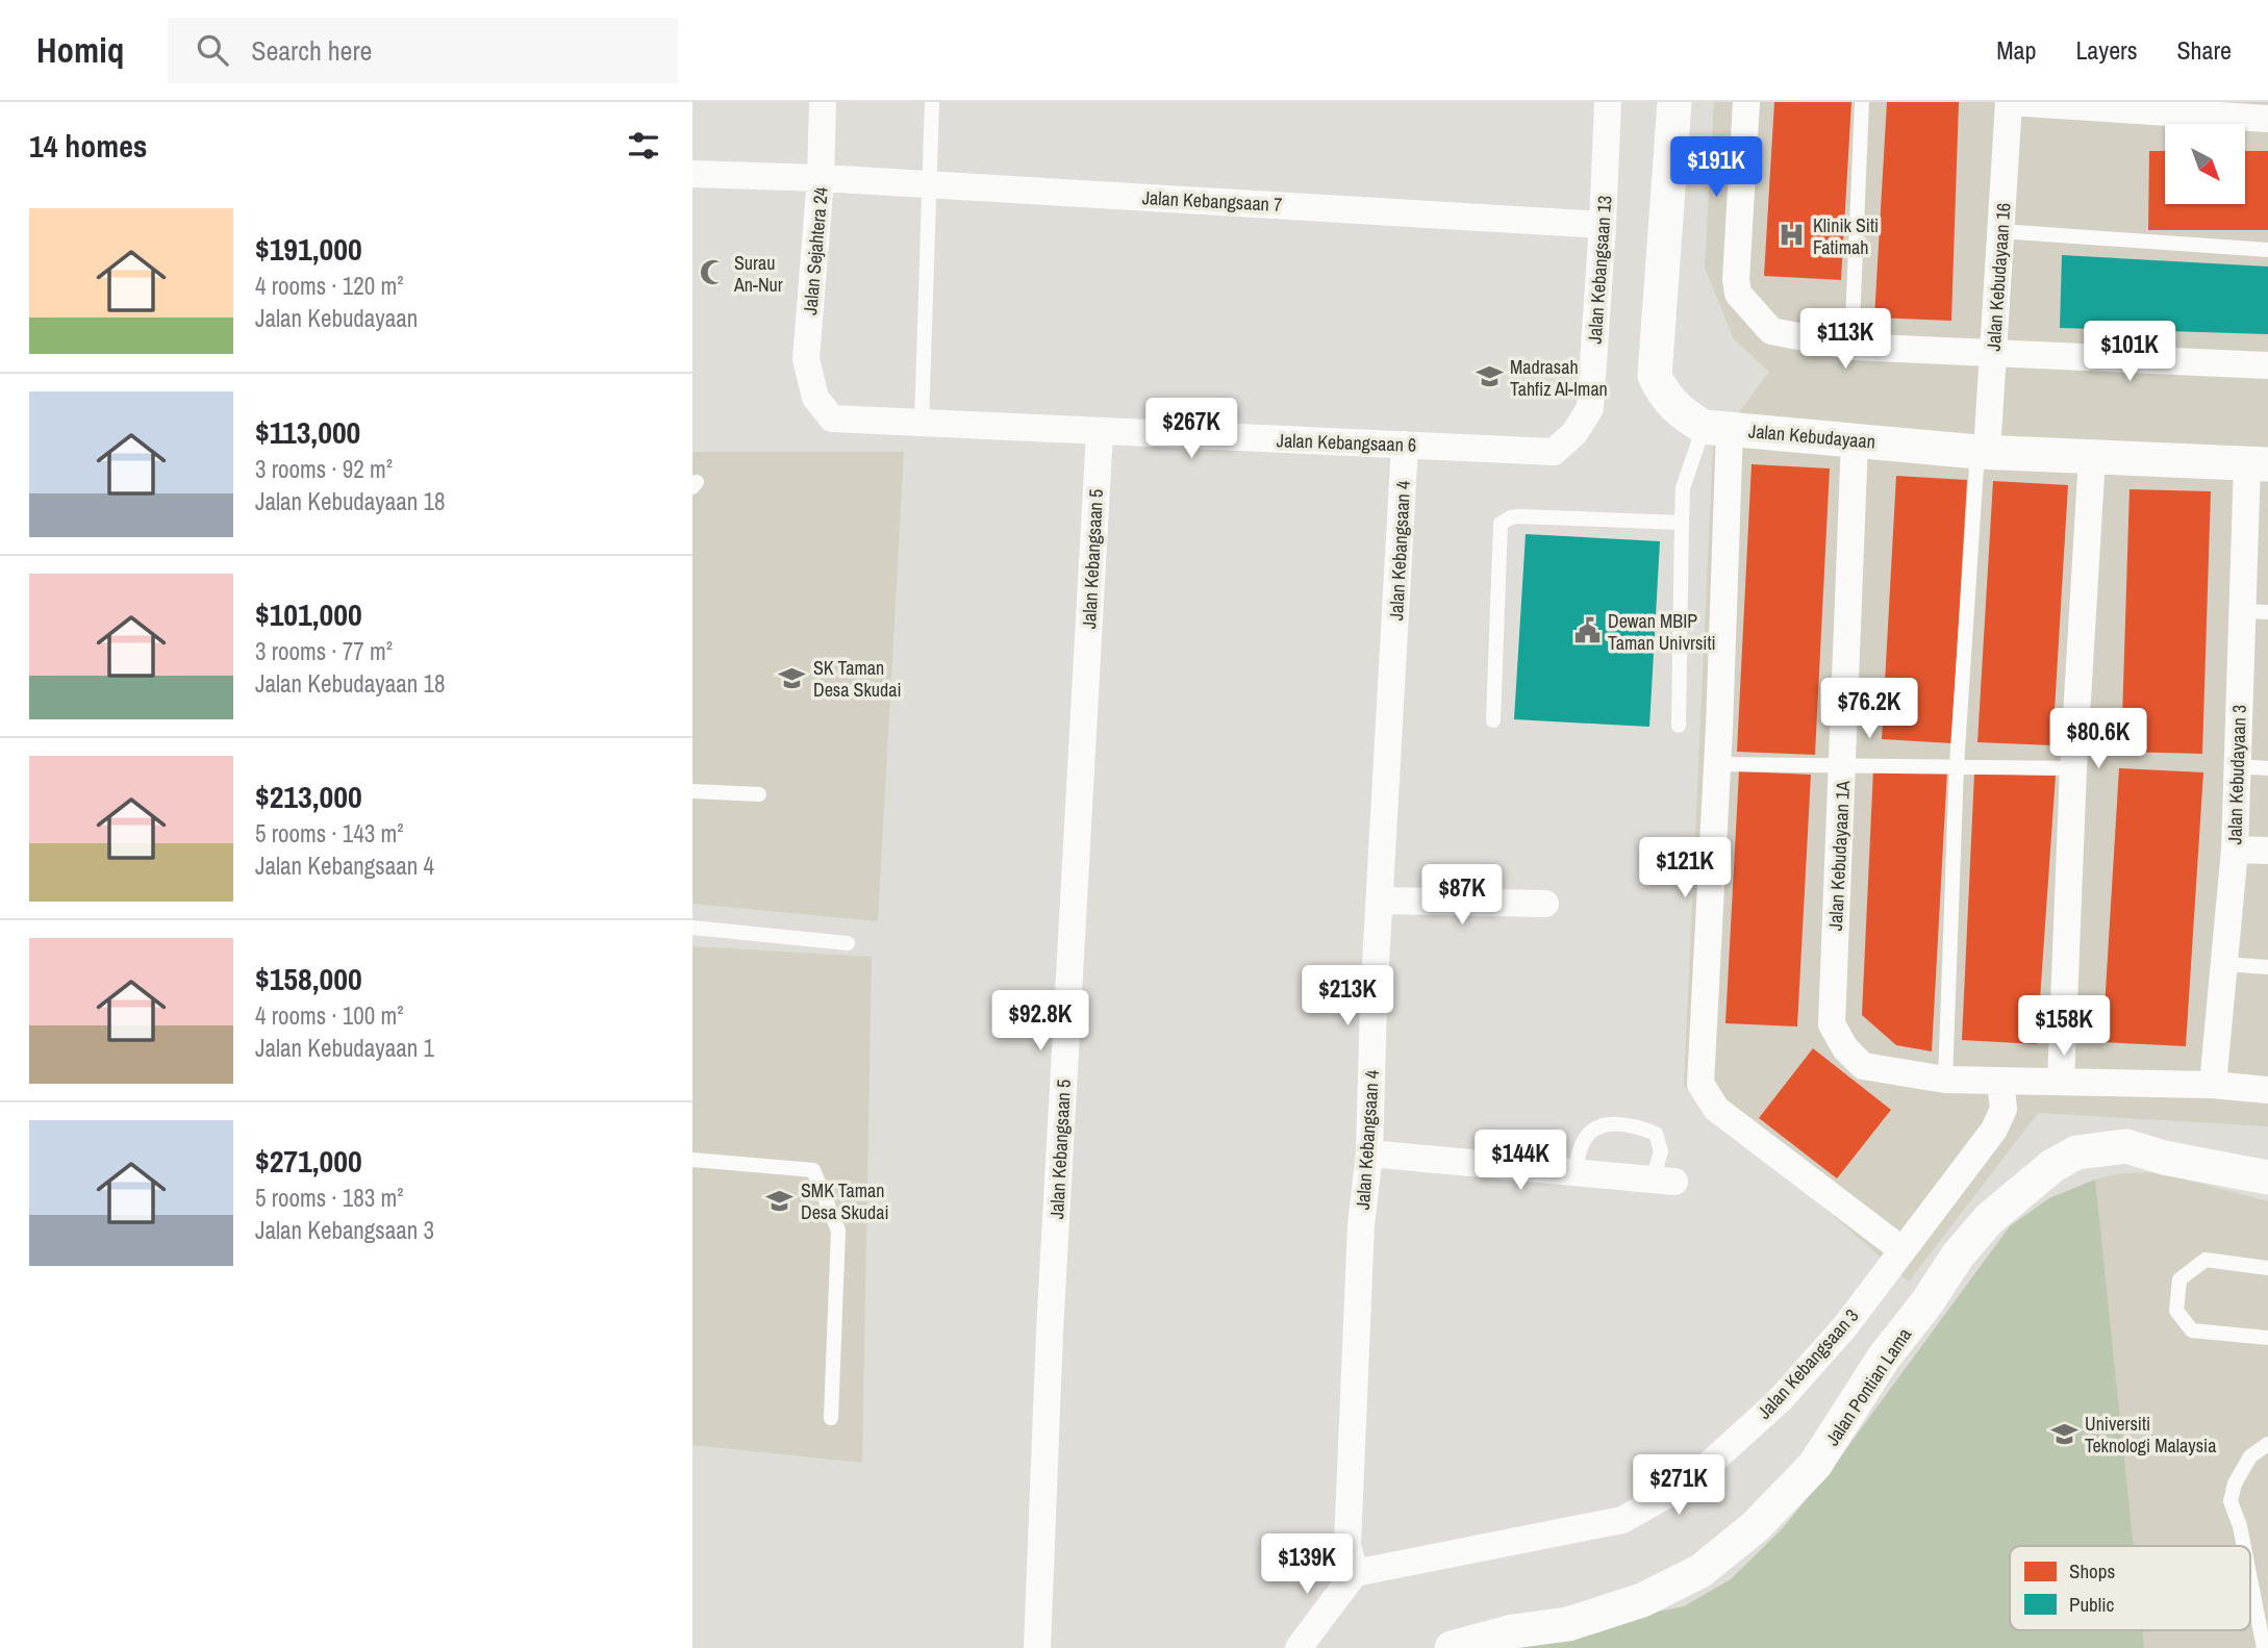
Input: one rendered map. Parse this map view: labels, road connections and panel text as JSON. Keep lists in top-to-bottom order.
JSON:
{
  "streets": {
    "street": [
      "Jalan Kebangsaan 7",
      "Jalan Sejahtera 24",
      "Jalan Kebangsaan 13",
      "Jalan Kebudayaan 16",
      "Jalan Kebudayaan",
      "Jalan Kebangsaan 6",
      "Jalan Kebangsaan 4",
      "Jalan Kebangsaan 5",
      "Jalan Kebudayaan 3",
      "Jalan Kebudayaan 1A",
      "Jalan Kebangsaan 3",
      "Jalan Pontian Lama"
    ]
  },
  "crossings": [
    ["Jalan Kebangsaan 7", "Jalan Sejahtera 24"],
    ["Jalan Kebangsaan 7", "Jalan Kebangsaan 13"],
    ["Jalan Sejahtera 24", "Jalan Kebangsaan 6"],
    ["Jalan Kebangsaan 13", "Jalan Kebangsaan 6"],
    ["Jalan Kebudayaan 16", "Jalan Kebudayaan"],
    ["Jalan Kebudayaan", "Jalan Kebudayaan 3"],
    ["Jalan Kebudayaan", "Jalan Kebudayaan 1A"],
    ["Jalan Kebangsaan 6", "Jalan Kebangsaan 4"],
    ["Jalan Kebangsaan 6", "Jalan Kebangsaan 5"],
    ["Jalan Kebangsaan 4", "Jalan Kebangsaan 3"]
  ],
  "places": {
    "hospital": ["Klinik Siti Fatimah"],
    "mosque": ["Surau An-Nur"],
    "school or university": [
      "Madrasah Tahfiz Al-Iman",
      "SK Taman Desa Skudai",
      "SMK Taman Desa Skudai",
      "Universiti Teknologi Malaysia"
    ],
    "public building": ["Dewan MBIP Taman Univrsiti"]
  },
  "legend": ["Shops", "Public"],
  "north": "bottom right",
  "page": {
    "header": "Homiq",
    "search": "Search here",
    "nav": ["Map", "Layers", "Share"],
    "heading": "14 homes",
    "price": [
      "$191K",
      "$113K",
      "$101K",
      "$267K",
      "$76.2K",
      "$80.6K",
      "$121K",
      "$87K",
      "$213K",
      "$92.8K",
      "$158K",
      "$144K",
      "$271K",
      "$139K"
    ],
    "list": [
      {
        "name": "$191,000",
        "note": "4 rooms · 120 m² · Jalan Kebudayaan"
      },
      {
        "name": "$113,000",
        "note": "3 rooms · 92 m² · Jalan Kebudayaan 18"
      },
      {
        "name": "$101,000",
        "note": "3 rooms · 77 m² · Jalan Kebudayaan 18"
      },
      {
        "name": "$213,000",
        "note": "5 rooms · 143 m² · Jalan Kebangsaan 4"
      },
      {
        "name": "$158,000",
        "note": "4 rooms · 100 m² · Jalan Kebudayaan 1"
      },
      {
        "name": "$271,000",
        "note": "5 rooms · 183 m² · Jalan Kebangsaan 3"
      }
    ]
  }
}
